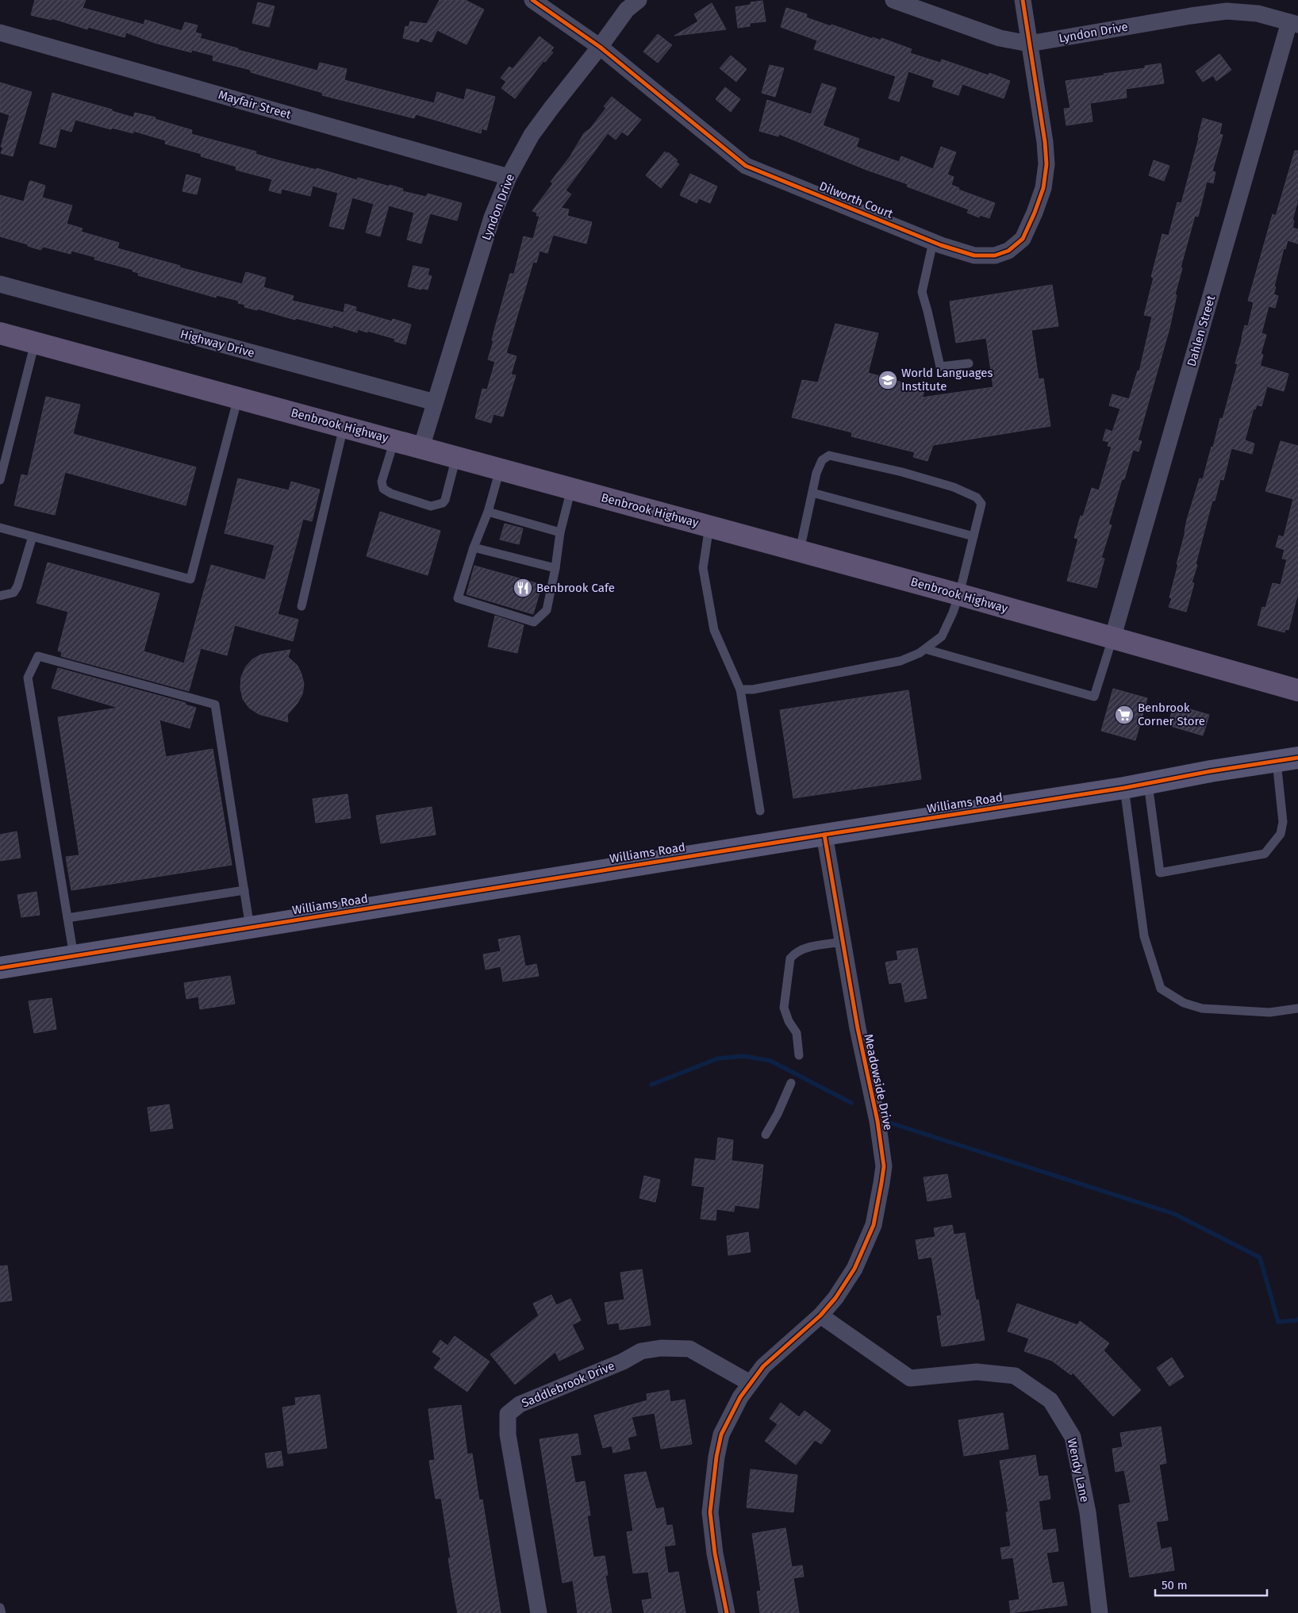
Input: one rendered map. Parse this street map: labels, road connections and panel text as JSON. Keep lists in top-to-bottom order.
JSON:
{
  "streets": {
    "main road": ["Benbrook Highway"],
    "street": [
      "Lyndon Drive",
      "Mayfair Street",
      "Dilworth Court",
      "Dahlen Street",
      "Highway Drive",
      "Williams Road",
      "Meadowside Drive",
      "Saddlebrook Drive",
      "Wendy Lane"
    ]
  },
  "crossings": [
    ["Lyndon Drive", "Mayfair Street"],
    ["Lyndon Drive", "Dilworth Court"],
    ["Lyndon Drive", "Dahlen Street"],
    ["Lyndon Drive", "Highway Drive"],
    ["Lyndon Drive", "Benbrook Highway"],
    ["Dahlen Street", "Benbrook Highway"],
    ["Williams Road", "Meadowside Drive"],
    ["Meadowside Drive", "Saddlebrook Drive"],
    ["Meadowside Drive", "Wendy Lane"]
  ],
  "places": {
    "school or university": ["World Languages Institute"],
    "restaurant": ["Benbrook Cafe"],
    "supermarket": ["Benbrook Corner Store"]
  },
  "scale_bar": "50 m"
}
